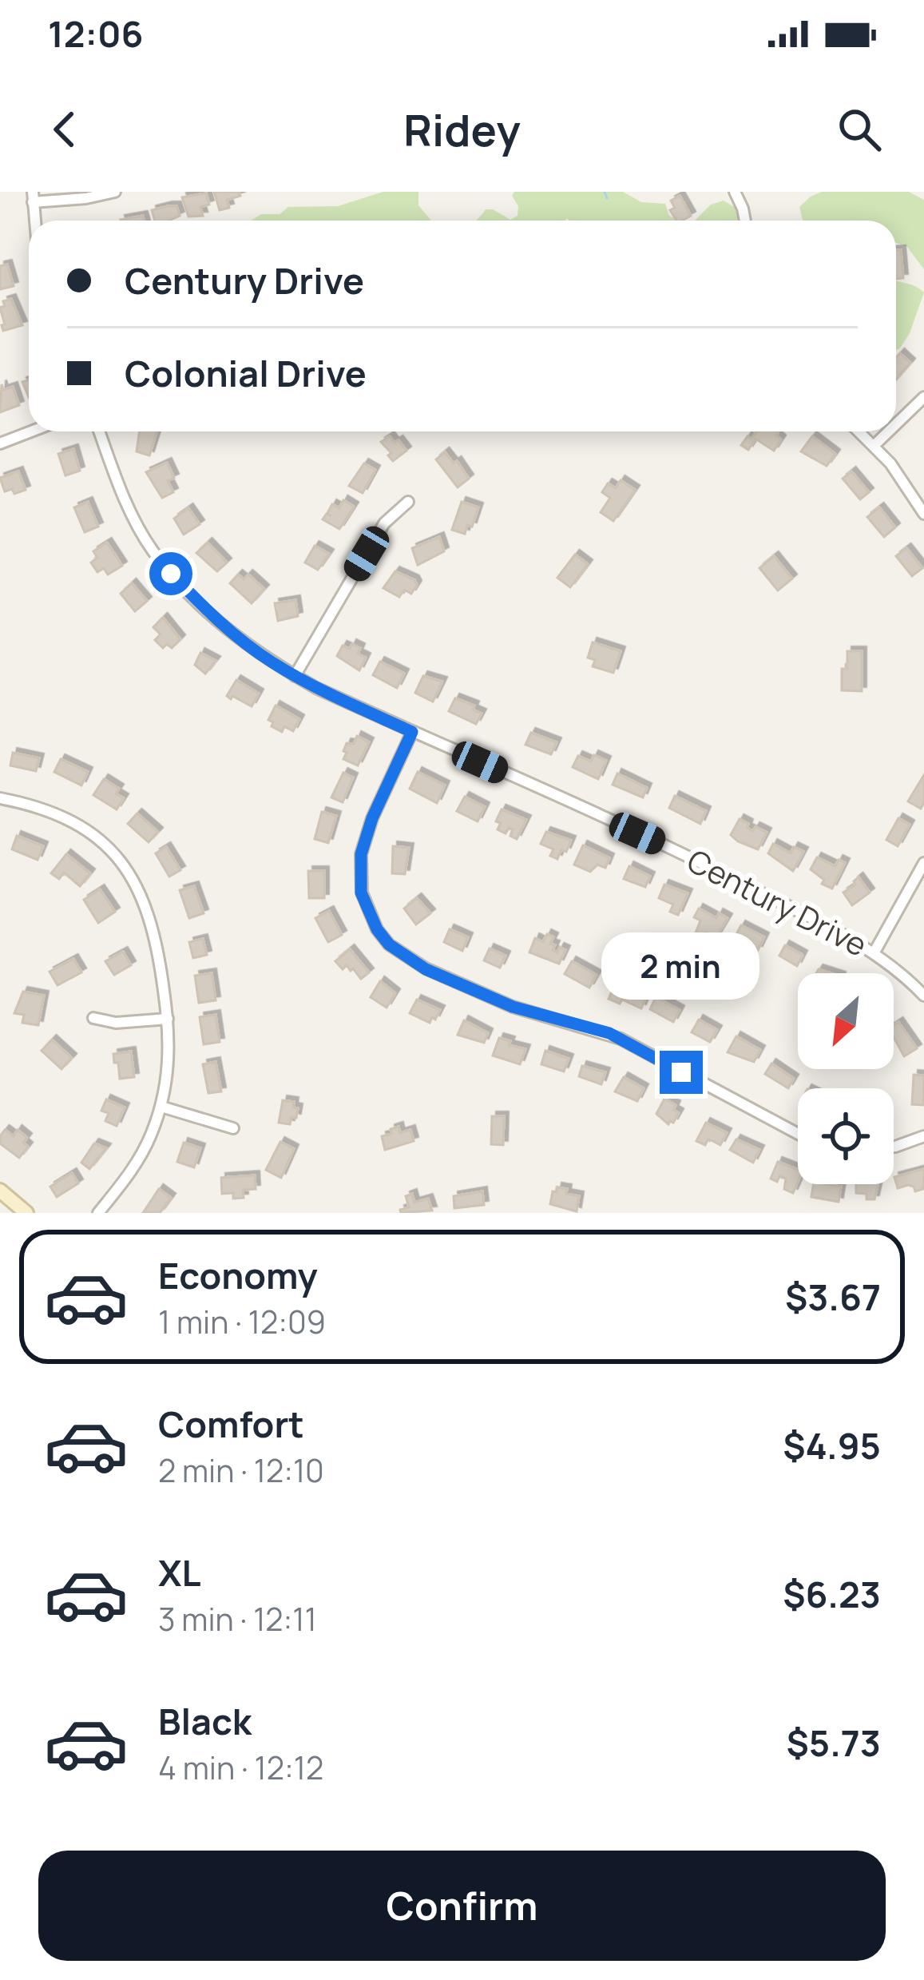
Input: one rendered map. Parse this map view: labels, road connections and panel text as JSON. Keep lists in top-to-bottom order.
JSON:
{
  "streets": {
    "street": ["Century Drive"]
  },
  "north": "bottom left",
  "page": {
    "status": "12:06",
    "header": "Ridey",
    "banner": ["Century Drive", "Colonial Drive"],
    "bubble": "2 min",
    "list": [
      {
        "name": "Economy",
        "note": "1 min · 12:09",
        "value": "$3.67"
      },
      {
        "name": "Comfort",
        "note": "2 min · 12:10",
        "value": "$4.95"
      },
      {
        "name": "XL",
        "note": "3 min · 12:11",
        "value": "$6.23"
      },
      {
        "name": "Black",
        "note": "4 min · 12:12",
        "value": "$5.73"
      }
    ],
    "buttons": "Confirm"
  }
}
